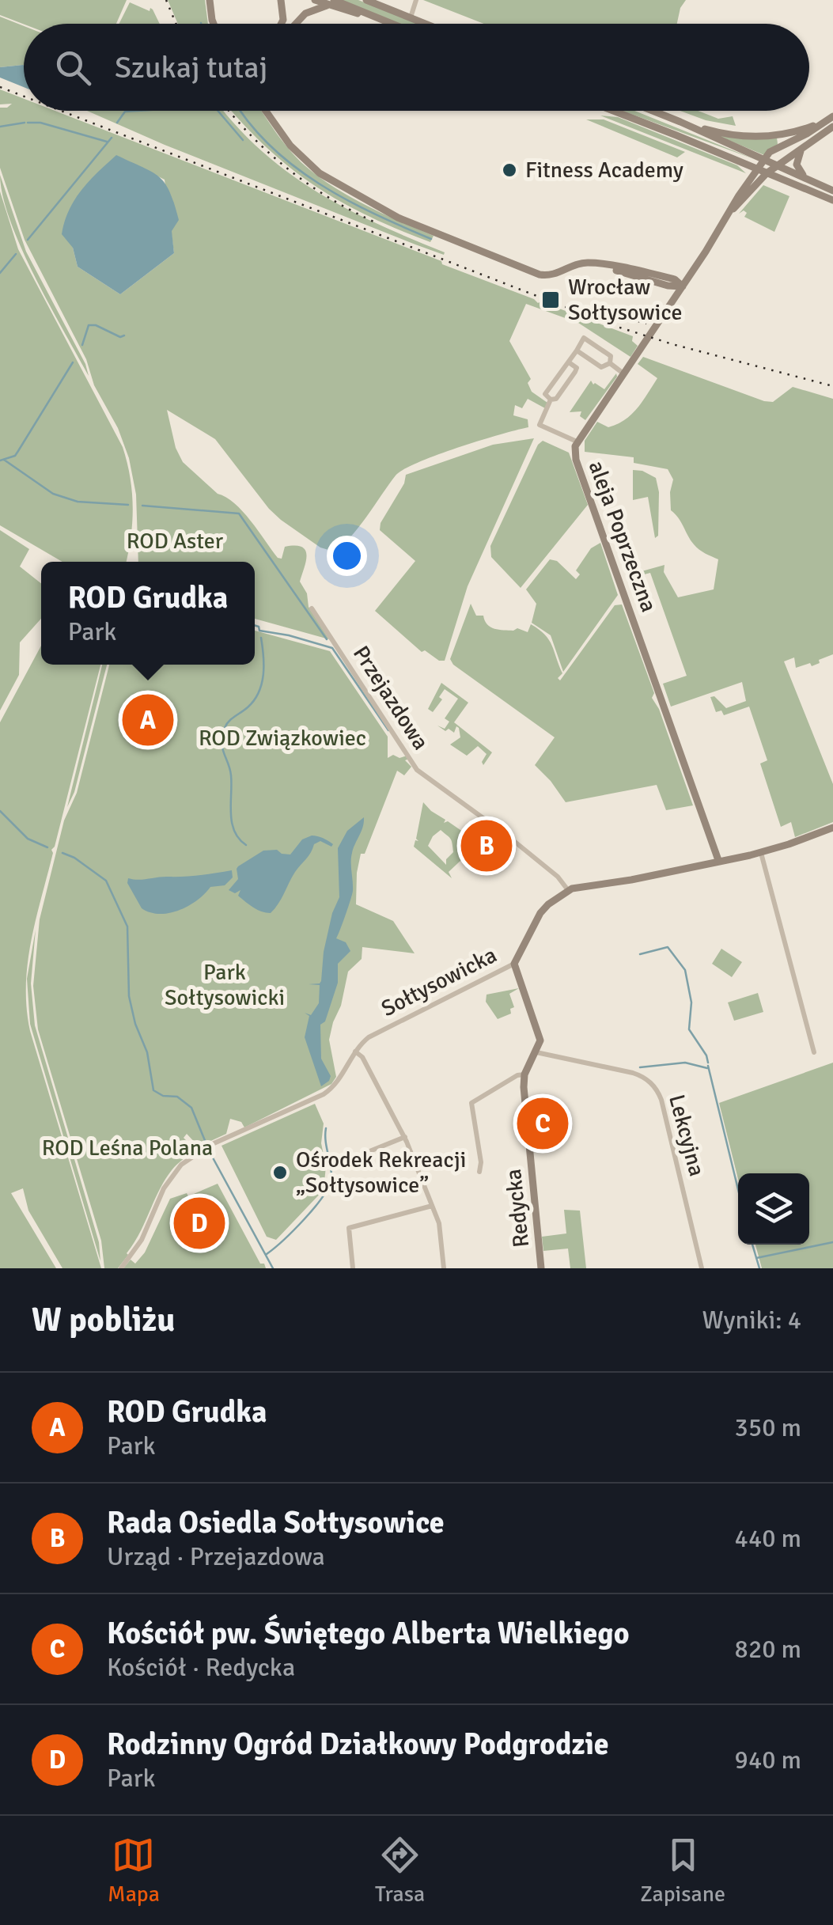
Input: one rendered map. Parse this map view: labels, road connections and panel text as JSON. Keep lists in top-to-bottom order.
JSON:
{
  "streets": {
    "street": [
      "aleja Poprzeczna",
      "Przejazdowa",
      "Sołtysowicka",
      "Lekcyjna",
      "Redycka"
    ]
  },
  "crossings": [
    ["Przejazdowa", "Sołtysowicka"],
    ["Lekcyjna", "Redycka"]
  ],
  "parks": [
    "ROD Aster",
    "ROD Związkowiec",
    "Park Sołtysowicki",
    "ROD Leśna Polana"
  ],
  "places": {
    "other": ["Fitness Academy", "Ośrodek Rekreacji „Sołtysowice”"],
    "transit": ["Wrocław Sołtysowice"]
  },
  "page": {
    "search": "Szukaj tutaj",
    "popup": ["ROD Grudka", "Park"],
    "pins": [
      "A",
      "B",
      "C",
      "D"
    ],
    "heading": ["W pobliżu", "Wyniki: 4"],
    "list": [
      {
        "mark": "A",
        "name": "ROD Grudka",
        "note": "Park",
        "value": "350 m"
      },
      {
        "mark": "B",
        "name": "Rada Osiedla Sołtysowice",
        "note": "Urząd · Przejazdowa",
        "value": "440 m"
      },
      {
        "mark": "C",
        "name": "Kościół pw. Świętego Alberta Wielkiego",
        "note": "Kościół · Redycka",
        "value": "820 m"
      },
      {
        "mark": "D",
        "name": "Rodzinny Ogród Działkowy Podgrodzie",
        "note": "Park",
        "value": "940 m"
      }
    ],
    "nav": ["Mapa", "Trasa", "Zapisane"]
  }
}
